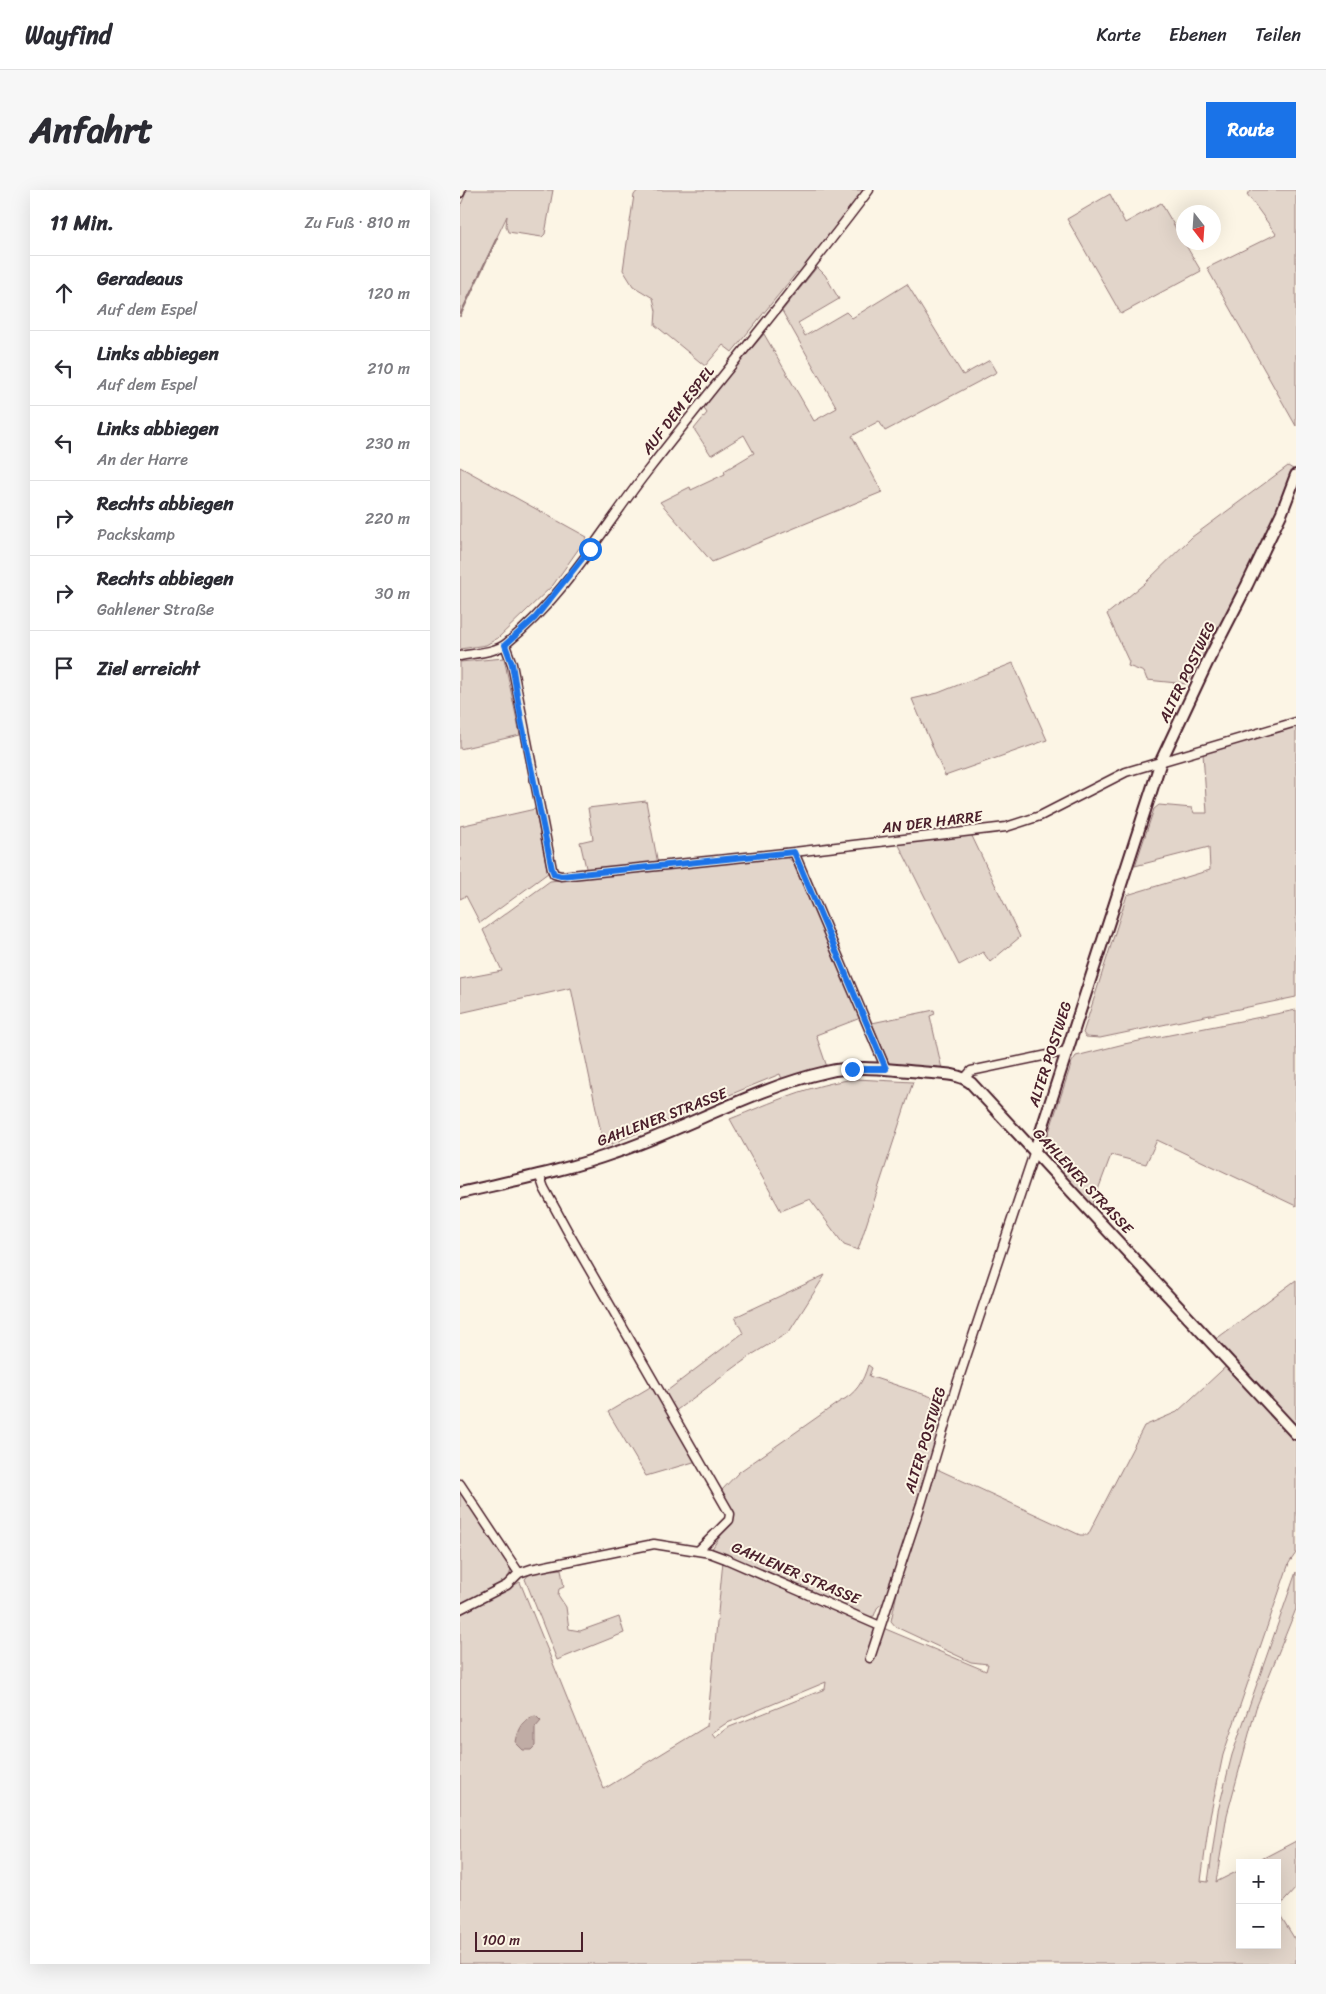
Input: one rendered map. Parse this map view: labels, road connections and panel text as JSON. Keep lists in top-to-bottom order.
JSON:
{
  "streets": {
    "main road": ["ALTER POSTWEG", "GAHLENER STRASSE"],
    "street": ["AUF DEM ESPEL", "AN DER HARRE"]
  },
  "crossings": [
    ["AUF DEM ESPEL", "AN DER HARRE"],
    ["ALTER POSTWEG", "AN DER HARRE"],
    ["ALTER POSTWEG", "GAHLENER STRASSE"]
  ],
  "scale_bar": "100 m",
  "north": "bottom",
  "page": {
    "header": "Wayfind",
    "nav": ["Karte", "Ebenen", "Teilen"],
    "title": "Anfahrt",
    "buttons": "Route",
    "heading": ["11 Min.", "Zu Fuß · 810 m"],
    "list": [
      ["Geradeaus", "Auf dem Espel", "120 m"],
      ["Links abbiegen", "Auf dem Espel", "210 m"],
      ["Links abbiegen", "An der Harre", "230 m"],
      ["Rechts abbiegen", "Packskamp", "220 m"],
      ["Rechts abbiegen", "Gahlener Straße", "30 m"],
      "Ziel erreicht"
    ],
    "map_buttons": ["+", "−"],
    "scale": "100 m"
  }
}
